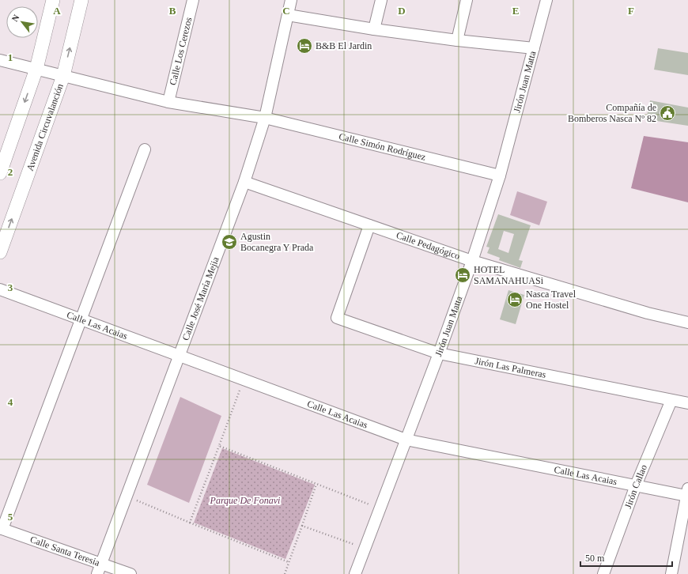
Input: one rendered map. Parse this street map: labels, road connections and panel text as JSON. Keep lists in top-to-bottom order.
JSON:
{
  "streets": {
    "street": [
      "Calle Los Cerezos",
      "Jirón Juan Matta",
      "Avenida Circuvalanción",
      "Calle Simón Rodríguez",
      "Calle Pedagógico",
      "Calle José María Mejia",
      "Calle Las Acaias",
      "Jirón Las Palmeras",
      "Jirón Callao",
      "Calle Santa Teresia"
    ]
  },
  "crossings": [
    ["Calle Los Cerezos", "Calle Simón Rodríguez"],
    ["Jirón Juan Matta", "Calle Simón Rodríguez"],
    ["Jirón Juan Matta", "Calle Pedagógico"],
    ["Jirón Juan Matta", "Calle Las Acaias"],
    ["Jirón Juan Matta", "Jirón Las Palmeras"],
    ["Avenida Circuvalanción", "Calle Simón Rodríguez"],
    ["Calle Simón Rodríguez", "Calle José María Mejia"],
    ["Calle Pedagógico", "Calle José María Mejia"],
    ["Calle Pedagógico", "Jirón Las Palmeras"],
    ["Calle José María Mejia", "Calle Las Acaias"],
    ["Calle José María Mejia", "Calle Santa Teresia"],
    ["Calle Las Acaias", "Jirón Callao"],
    ["Jirón Las Palmeras", "Jirón Callao"]
  ],
  "parks": ["Parque De Fonavi"],
  "places": {
    "hotel": ["B&B El Jardin", "HOTEL SAMANAHUASi", "Nasca Travel One Hostel"],
    "public building": ["Compañía de Bomberos Nasca Nº 82"],
    "school or university": ["Agustin Bocanegra Y Prada"]
  },
  "scale_bar": "50 m",
  "north": "top left",
  "grid": {
    "columns": [
      "A",
      "B",
      "C",
      "D",
      "E",
      "F"
    ],
    "rows": [
      "1",
      "2",
      "3",
      "4",
      "5"
    ]
  }
}
